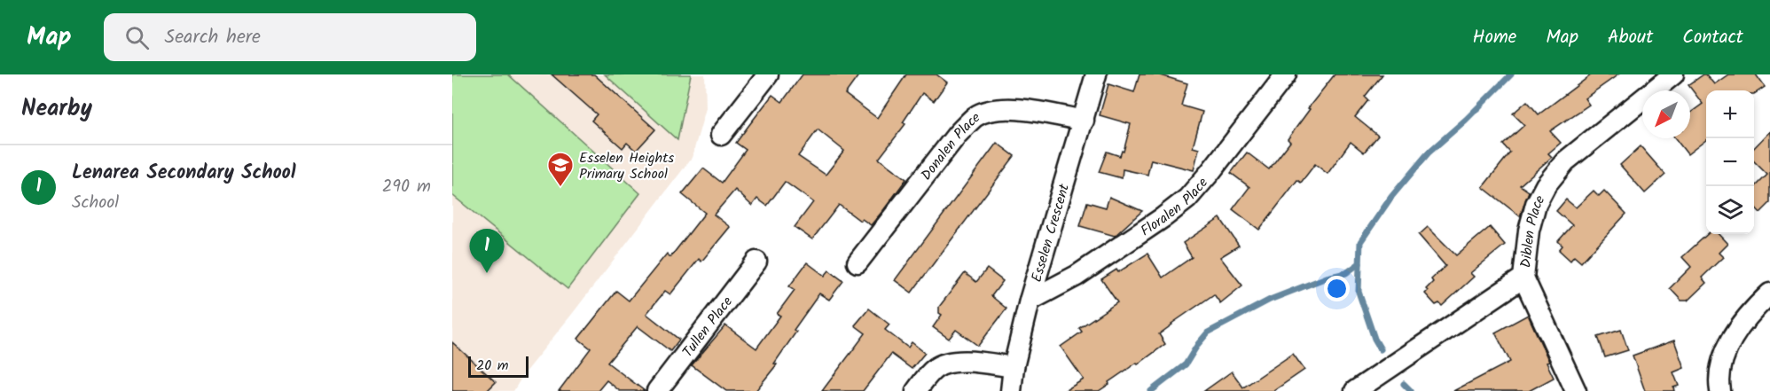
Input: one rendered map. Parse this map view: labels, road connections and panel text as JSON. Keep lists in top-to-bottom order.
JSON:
{
  "streets": {
    "street": [
      "Donalen Place",
      "Floralen Place",
      "Esselen Crescent",
      "Diblen Place",
      "Tullen Place"
    ]
  },
  "crossings": [
    ["Donalen Place", "Esselen Crescent"],
    ["Floralen Place", "Esselen Crescent"]
  ],
  "places": {
    "school or university": ["Esselen Heights Primary School"]
  },
  "scale_bar": "20 m",
  "north": "bottom left",
  "page": {
    "header": "Map",
    "search": "Search here",
    "nav": [
      "Home",
      "Map",
      "About",
      "Contact"
    ],
    "heading": "Nearby",
    "map_buttons": ["+", "−"],
    "list": [
      {
        "mark": "1",
        "name": "Lenarea Secondary School",
        "note": "School",
        "value": "290 m"
      }
    ],
    "pins": "1",
    "scale": "20 m"
  }
}
